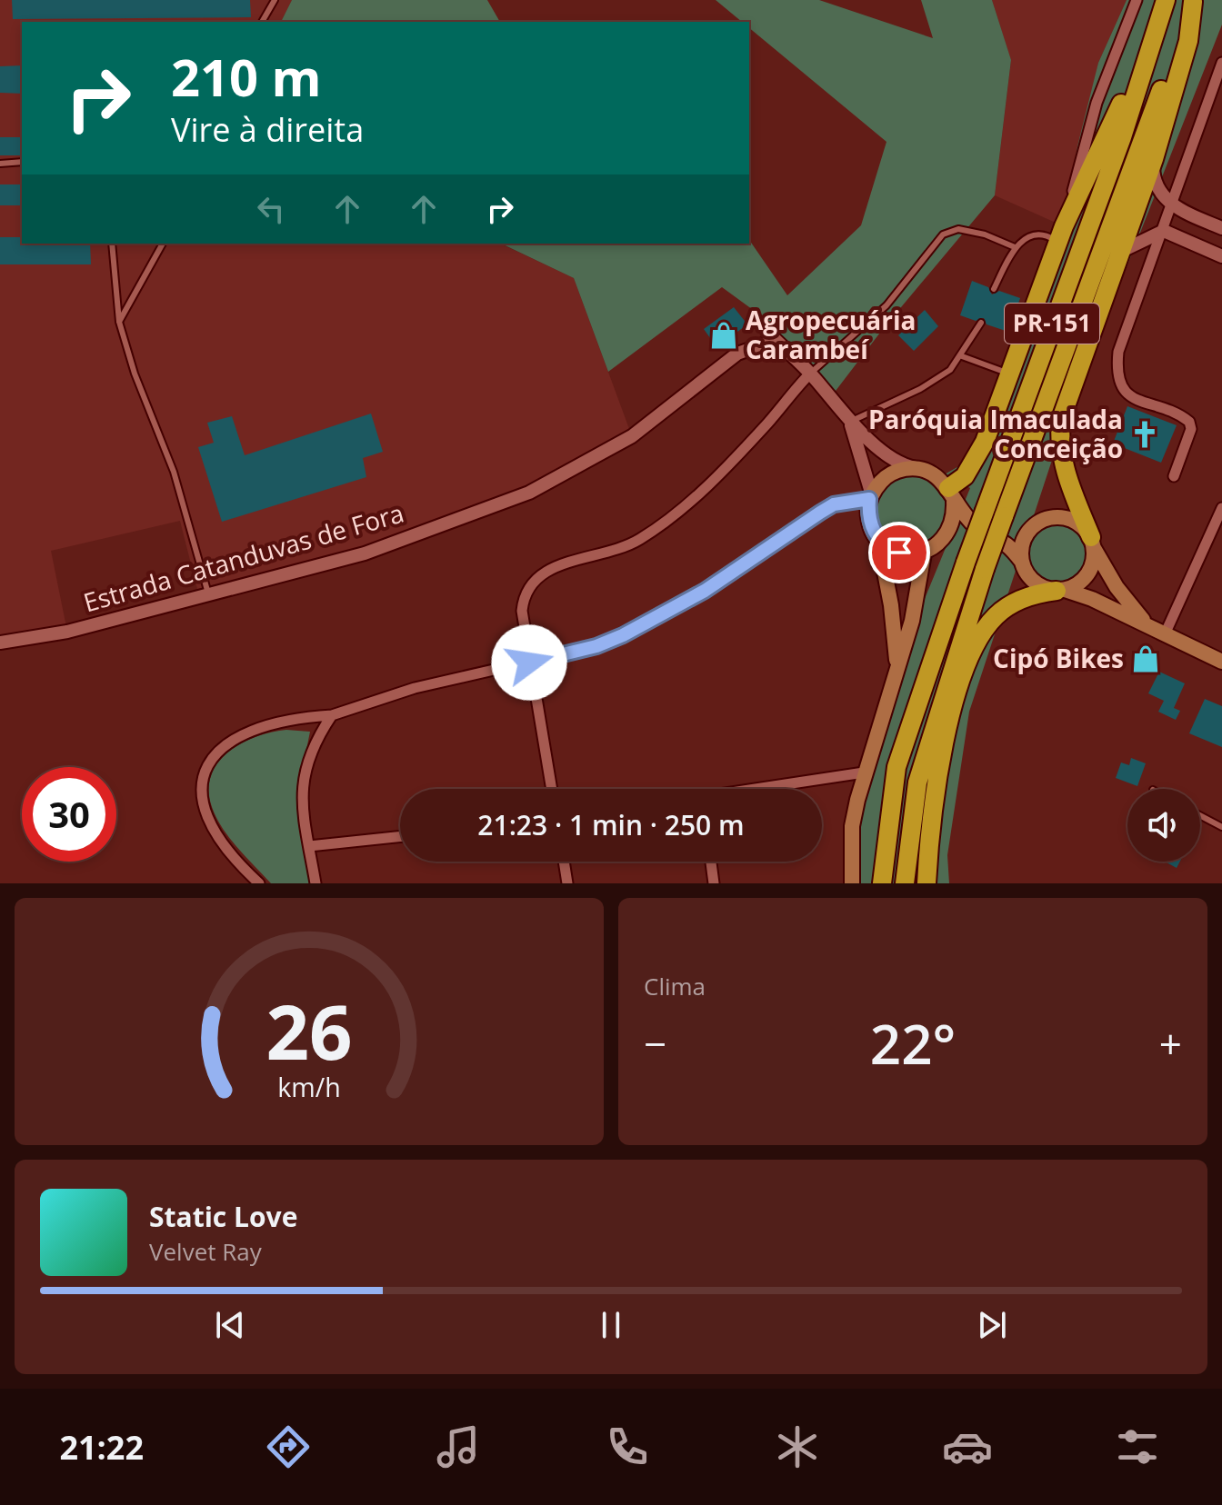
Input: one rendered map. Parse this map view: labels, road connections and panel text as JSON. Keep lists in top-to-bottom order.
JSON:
{
  "streets": {
    "highway": ["PR-151"],
    "street": ["Estrada Catanduvas de Fora"]
  },
  "places": {
    "shop": ["Agropecuária Carambeí", "Cipó Bikes"],
    "church": ["Paróquia Imaculada Conceição"]
  },
  "page": {
    "turn": ["210 m", "Vire à direita"],
    "limit": "30",
    "trip": "21:23 · 1 min · 250 m",
    "tile": "Clima",
    "heat": ["−", "22°", "+"],
    "song": ["Static Love", "Velvet Ray"],
    "tabs": "21:22",
    "gauge": ["26", "km/h"]
  }
}
